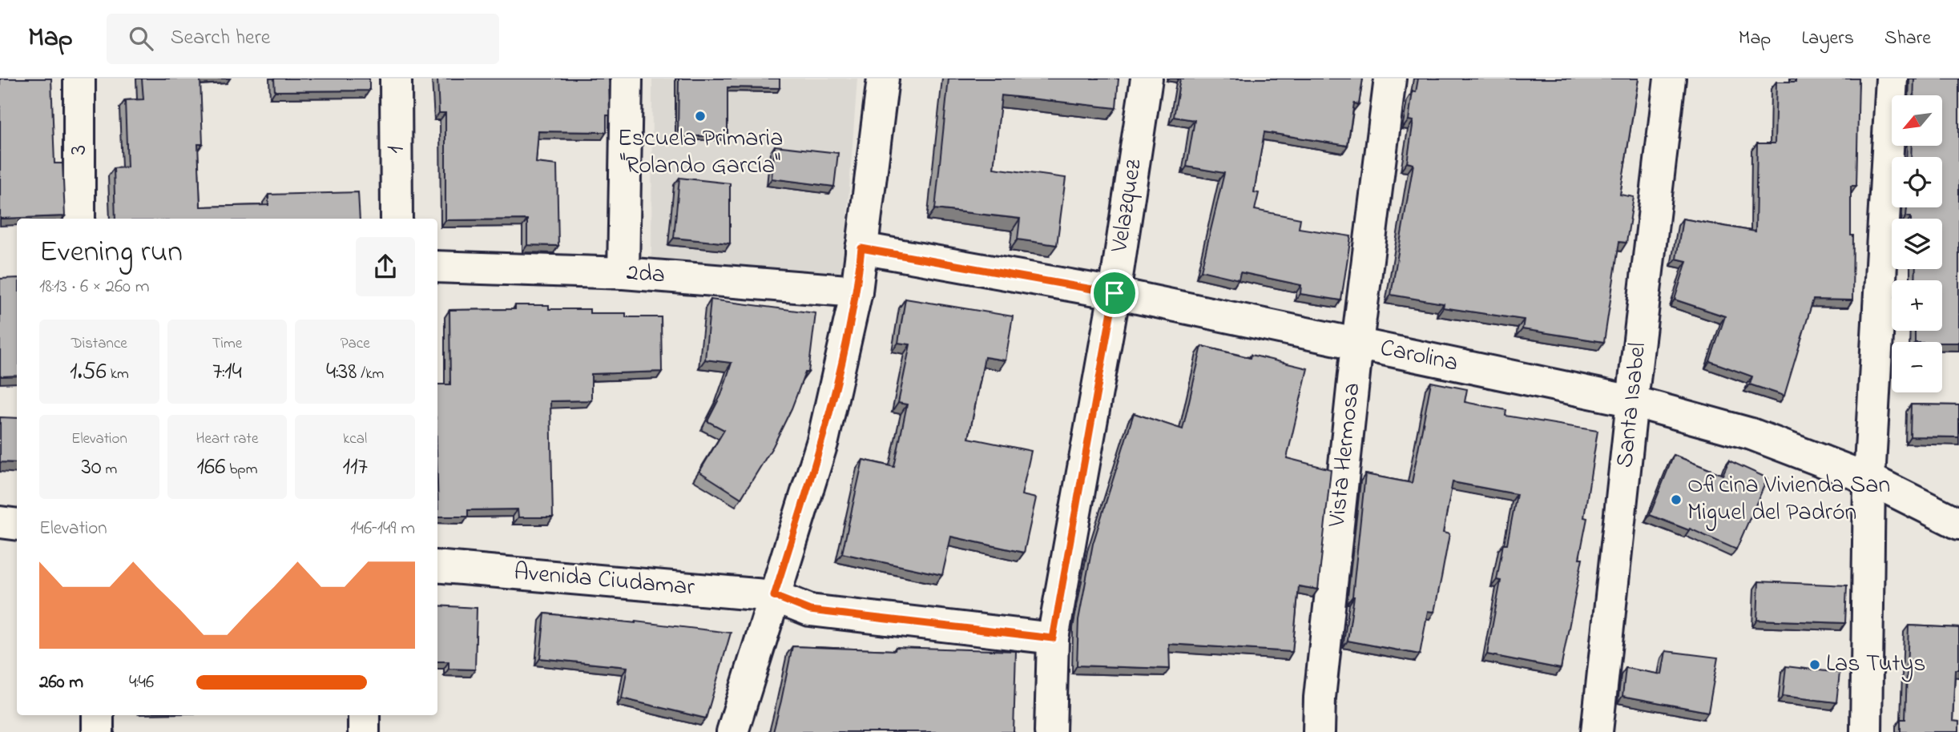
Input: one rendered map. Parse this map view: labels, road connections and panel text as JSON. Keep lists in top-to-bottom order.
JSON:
{
  "streets": {
    "street": [
      "3",
      "1",
      "Velazquez",
      "2da",
      "Carolina",
      "Santa Isabel",
      "Vista Hermosa",
      "Avenida Ciudamar"
    ]
  },
  "crossings": [
    ["Velazquez", "Carolina"],
    ["Velazquez", "Avenida Ciudamar"],
    ["Carolina", "Santa Isabel"],
    ["Carolina", "Vista Hermosa"]
  ],
  "places": ["Escuela Primaria \"Rolando García\"", "Oficina Vivienda San Miguel del Padrón", "Las Tutys"],
  "north": "bottom left",
  "page": {
    "header": "Map",
    "search": "Search here",
    "nav": ["Map", "Layers", "Share"],
    "map_buttons": ["+", "−"],
    "heading": ["Evening run", "18:13 · 6 × 260 m"],
    "stats": [
      ["Distance", "1.56 km"],
      ["Time", "7:14"],
      ["Pace", "4:38 /km"],
      ["Elevation", "30 m"],
      ["Heart rate", "166 bpm"],
      ["kcal", "117"]
    ],
    "chart": ["Elevation", "146–149 m"],
    "list": [
      {
        "name": "260 m",
        "note": "4:46"
      }
    ]
  }
}
